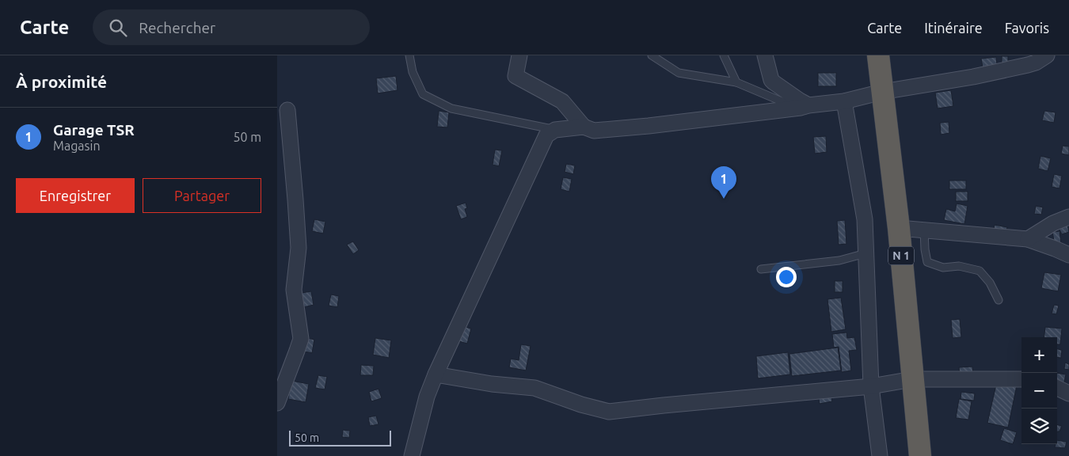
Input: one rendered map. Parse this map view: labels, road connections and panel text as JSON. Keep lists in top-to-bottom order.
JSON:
{
  "streets": {
    "highway": ["N 1"]
  },
  "scale_bar": "50 m",
  "page": {
    "header": "Carte",
    "search": "Rechercher",
    "nav": ["Carte", "Itinéraire", "Favoris"],
    "heading": "À proximité",
    "list": [
      {
        "mark": "1",
        "name": "Garage TSR",
        "note": "Magasin",
        "value": "50 m"
      }
    ],
    "buttons": ["Enregistrer", "Partager"],
    "pins": "1",
    "map_buttons": ["+", "−"],
    "scale": "50 m"
  }
}
